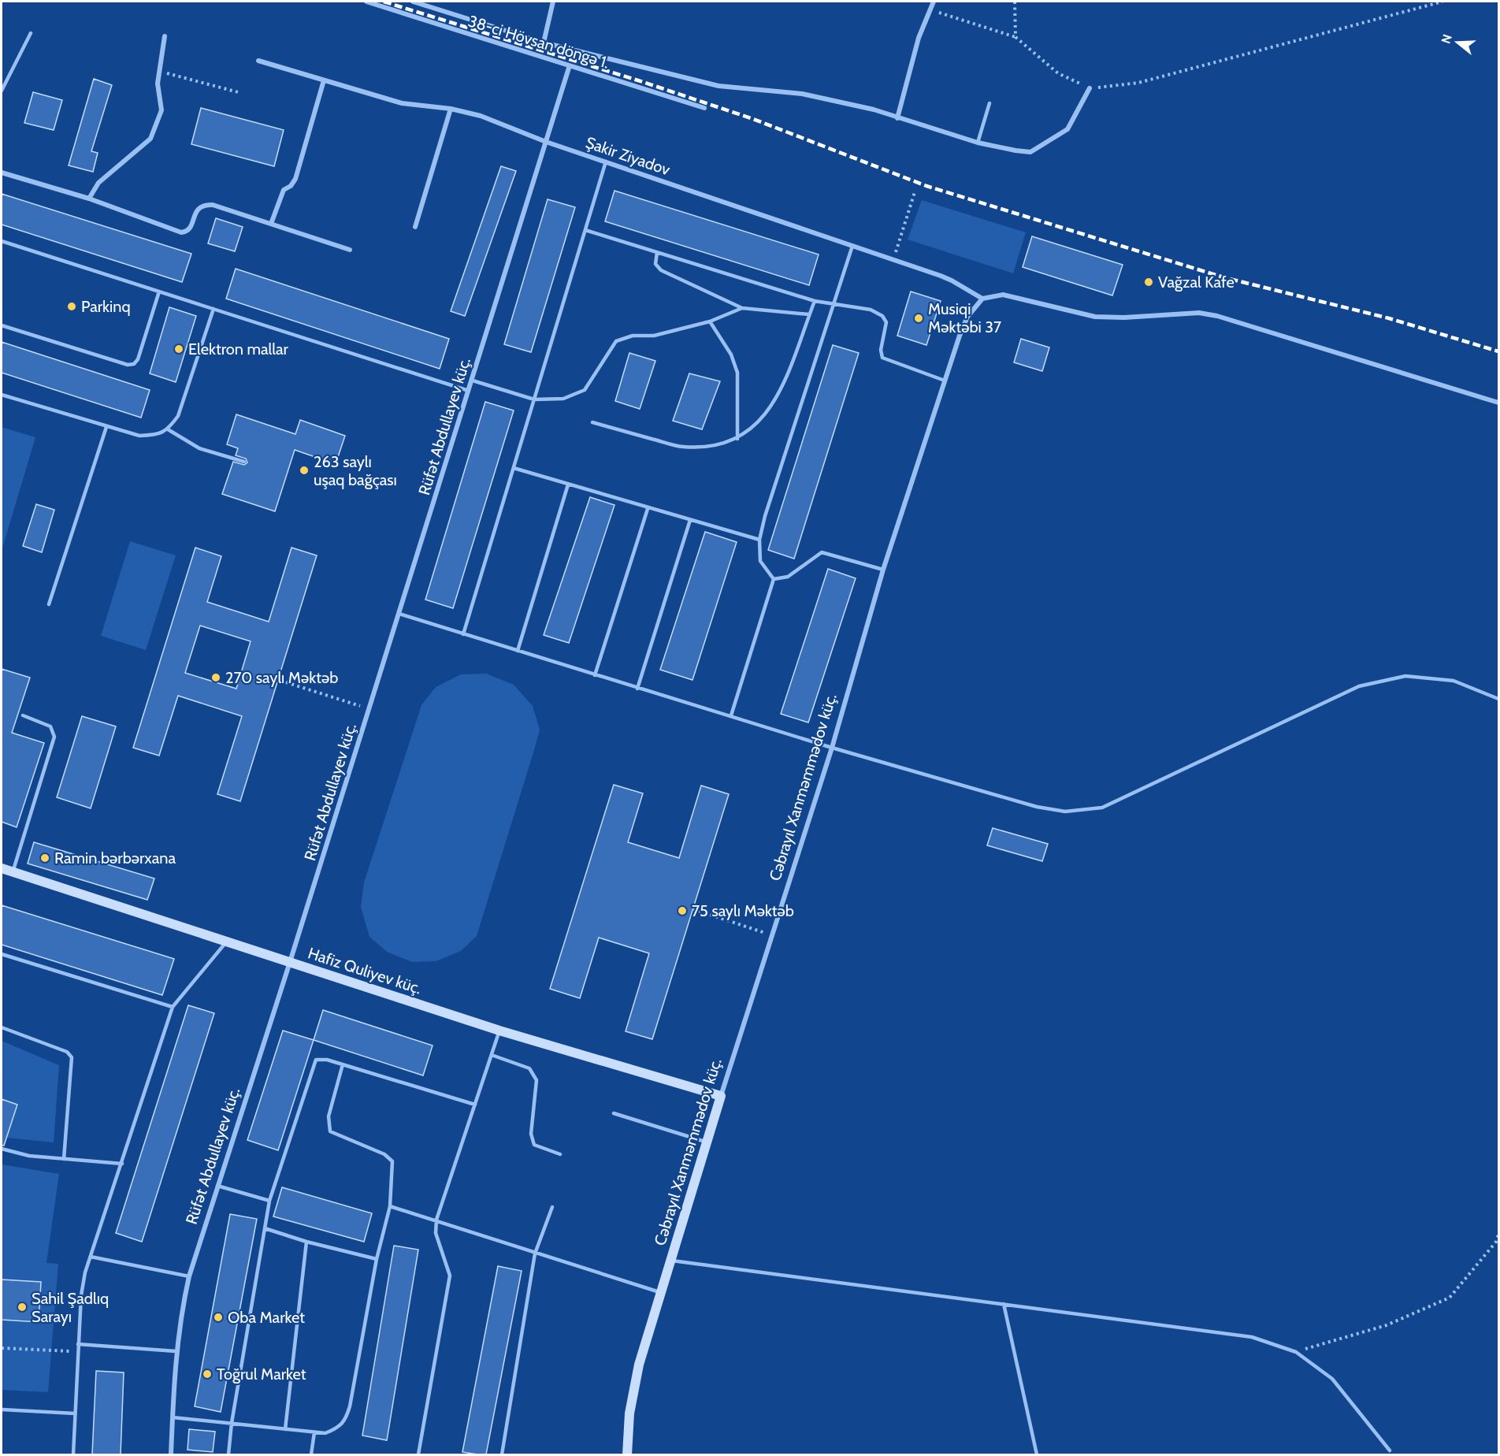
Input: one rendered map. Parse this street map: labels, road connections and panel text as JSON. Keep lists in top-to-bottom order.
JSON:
{
  "streets": {
    "street": [
      "38-ci Hövsan döngə 1.",
      "Şakir Ziyadov",
      "Rüfət Abdullayev küç.",
      "Cəbrayıl Xanməmmədov küç.",
      "Hafiz Quliyev küç."
    ]
  },
  "crossings": [
    ["38-ci Hövsan döngə 1.", "Rüfət Abdullayev küç."],
    ["Şakir Ziyadov", "Rüfət Abdullayev küç."],
    ["Şakir Ziyadov", "Cəbrayıl Xanməmmədov küç."],
    ["Rüfət Abdullayev küç.", "Hafiz Quliyev küç."],
    ["Cəbrayıl Xanməmmədov küç.", "Hafiz Quliyev küç."]
  ],
  "places": [
    "Vağzal Kafe",
    "Parkinq",
    "Musiqi Məktəbi 37",
    "Elektron mallar",
    "263 saylı uşaq bağçası",
    "270 saylı Məktəb",
    "Ramin bərbərxana",
    "75 saylı Məktəb",
    "Sahil Şadlıq Sarayı",
    "Oba Market",
    "Toğrul Market"
  ],
  "north": "left"
}
